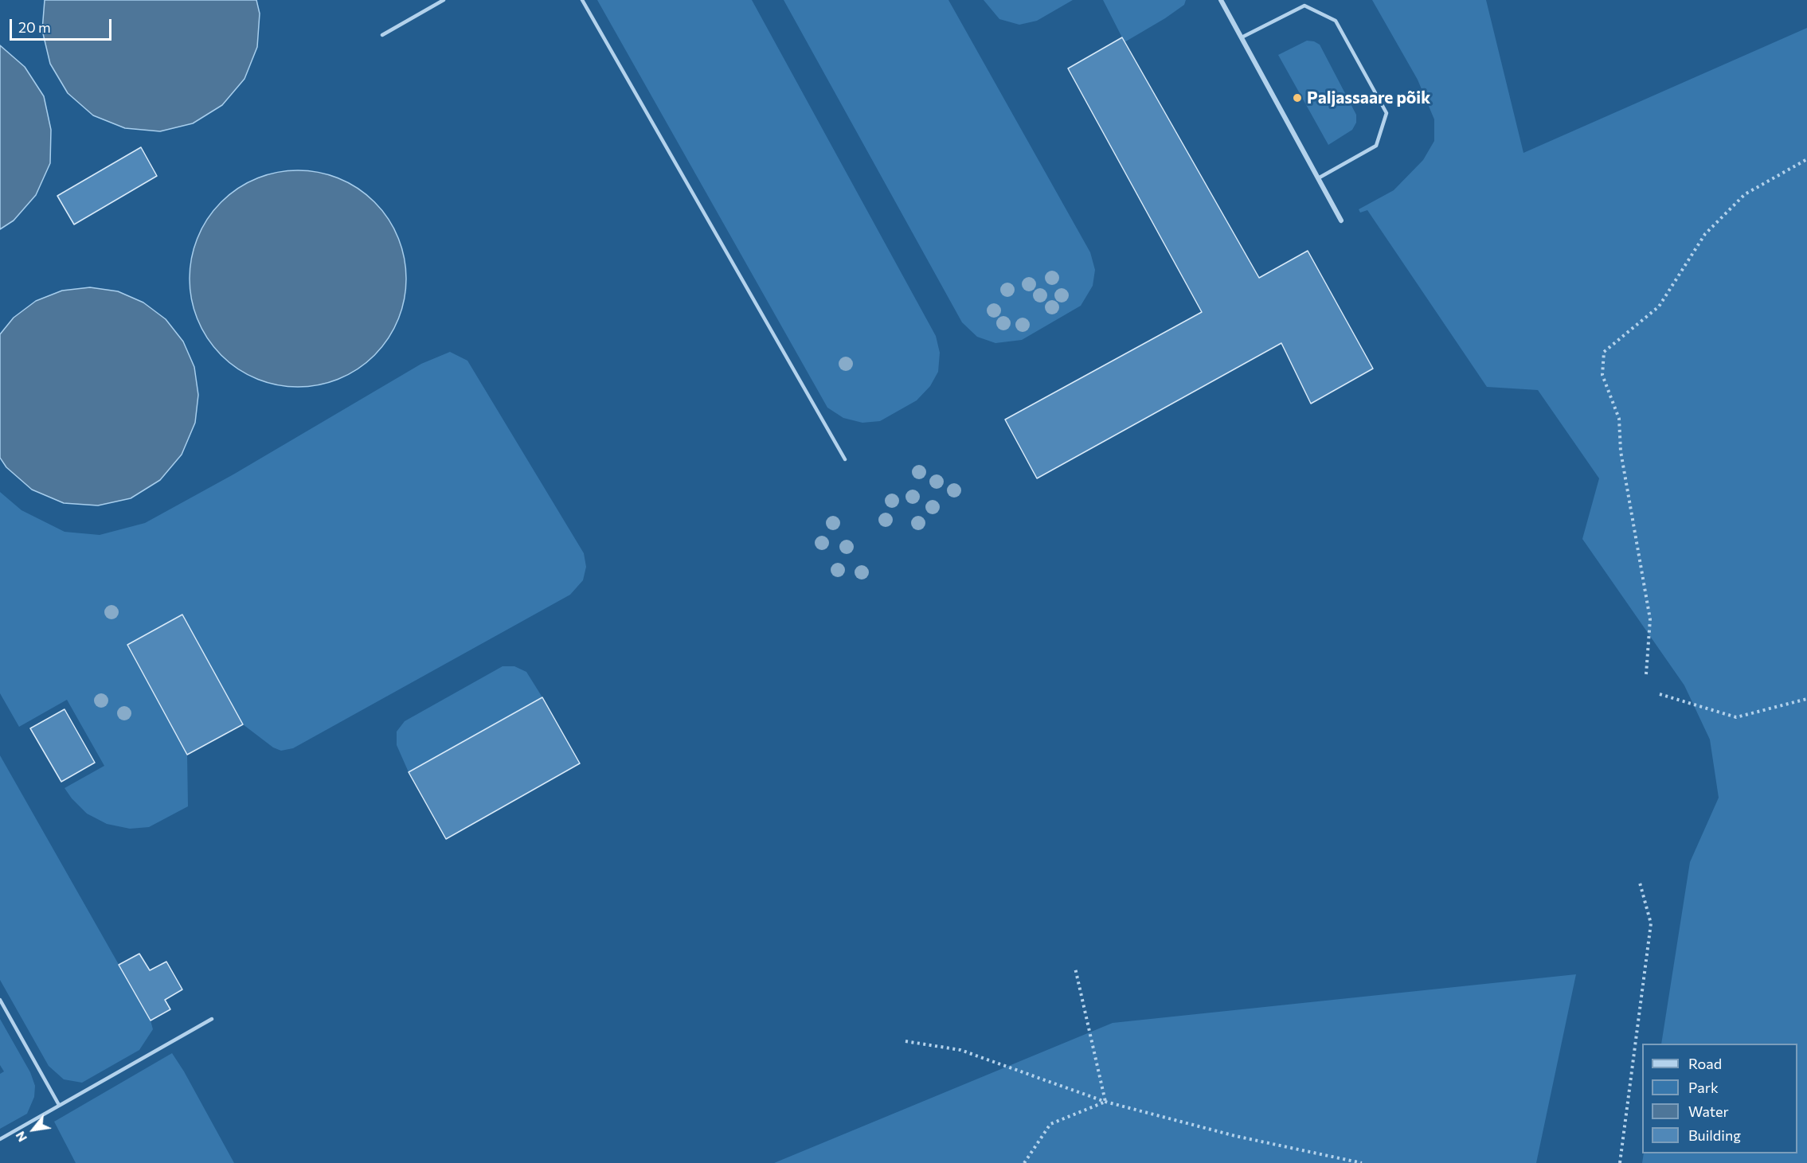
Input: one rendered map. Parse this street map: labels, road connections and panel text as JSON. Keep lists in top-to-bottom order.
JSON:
{
  "places": ["Paljassaare põik"],
  "legend": [
    "Road",
    "Park",
    "Water",
    "Building"
  ],
  "scale_bar": "20 m",
  "north": "bottom left"
}
